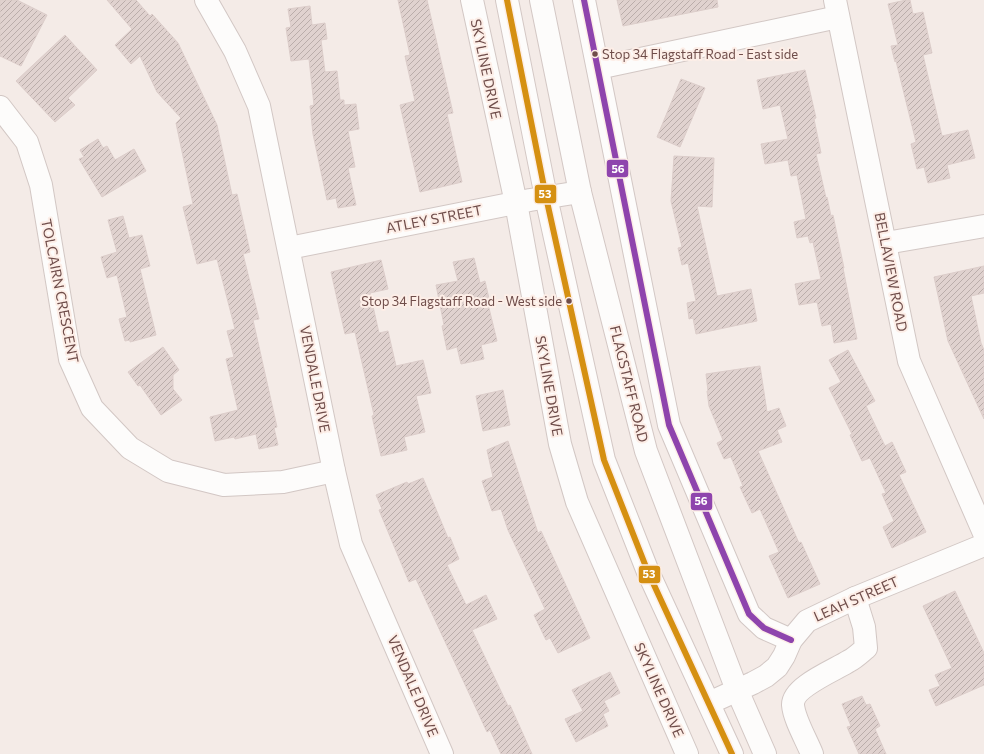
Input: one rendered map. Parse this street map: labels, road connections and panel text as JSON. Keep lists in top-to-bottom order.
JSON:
{
  "streets": {
    "street": [
      "SKYLINE DRIVE",
      "ATLEY STREET",
      "BELLAVIEW ROAD",
      "TOLCAIRN CRESCENT",
      "VENDALE DRIVE",
      "FLAGSTAFF ROAD",
      "LEAH STREET"
    ]
  },
  "crossings": [
    ["SKYLINE DRIVE", "ATLEY STREET"],
    ["ATLEY STREET", "VENDALE DRIVE"],
    ["ATLEY STREET", "FLAGSTAFF ROAD"],
    ["TOLCAIRN CRESCENT", "VENDALE DRIVE"],
    ["FLAGSTAFF ROAD", "LEAH STREET"]
  ],
  "places": ["Stop 34 Flagstaff Road - East side", "Stop 34 Flagstaff Road - West side"],
  "lines": ["transit line 53", "transit line 56"]
}
